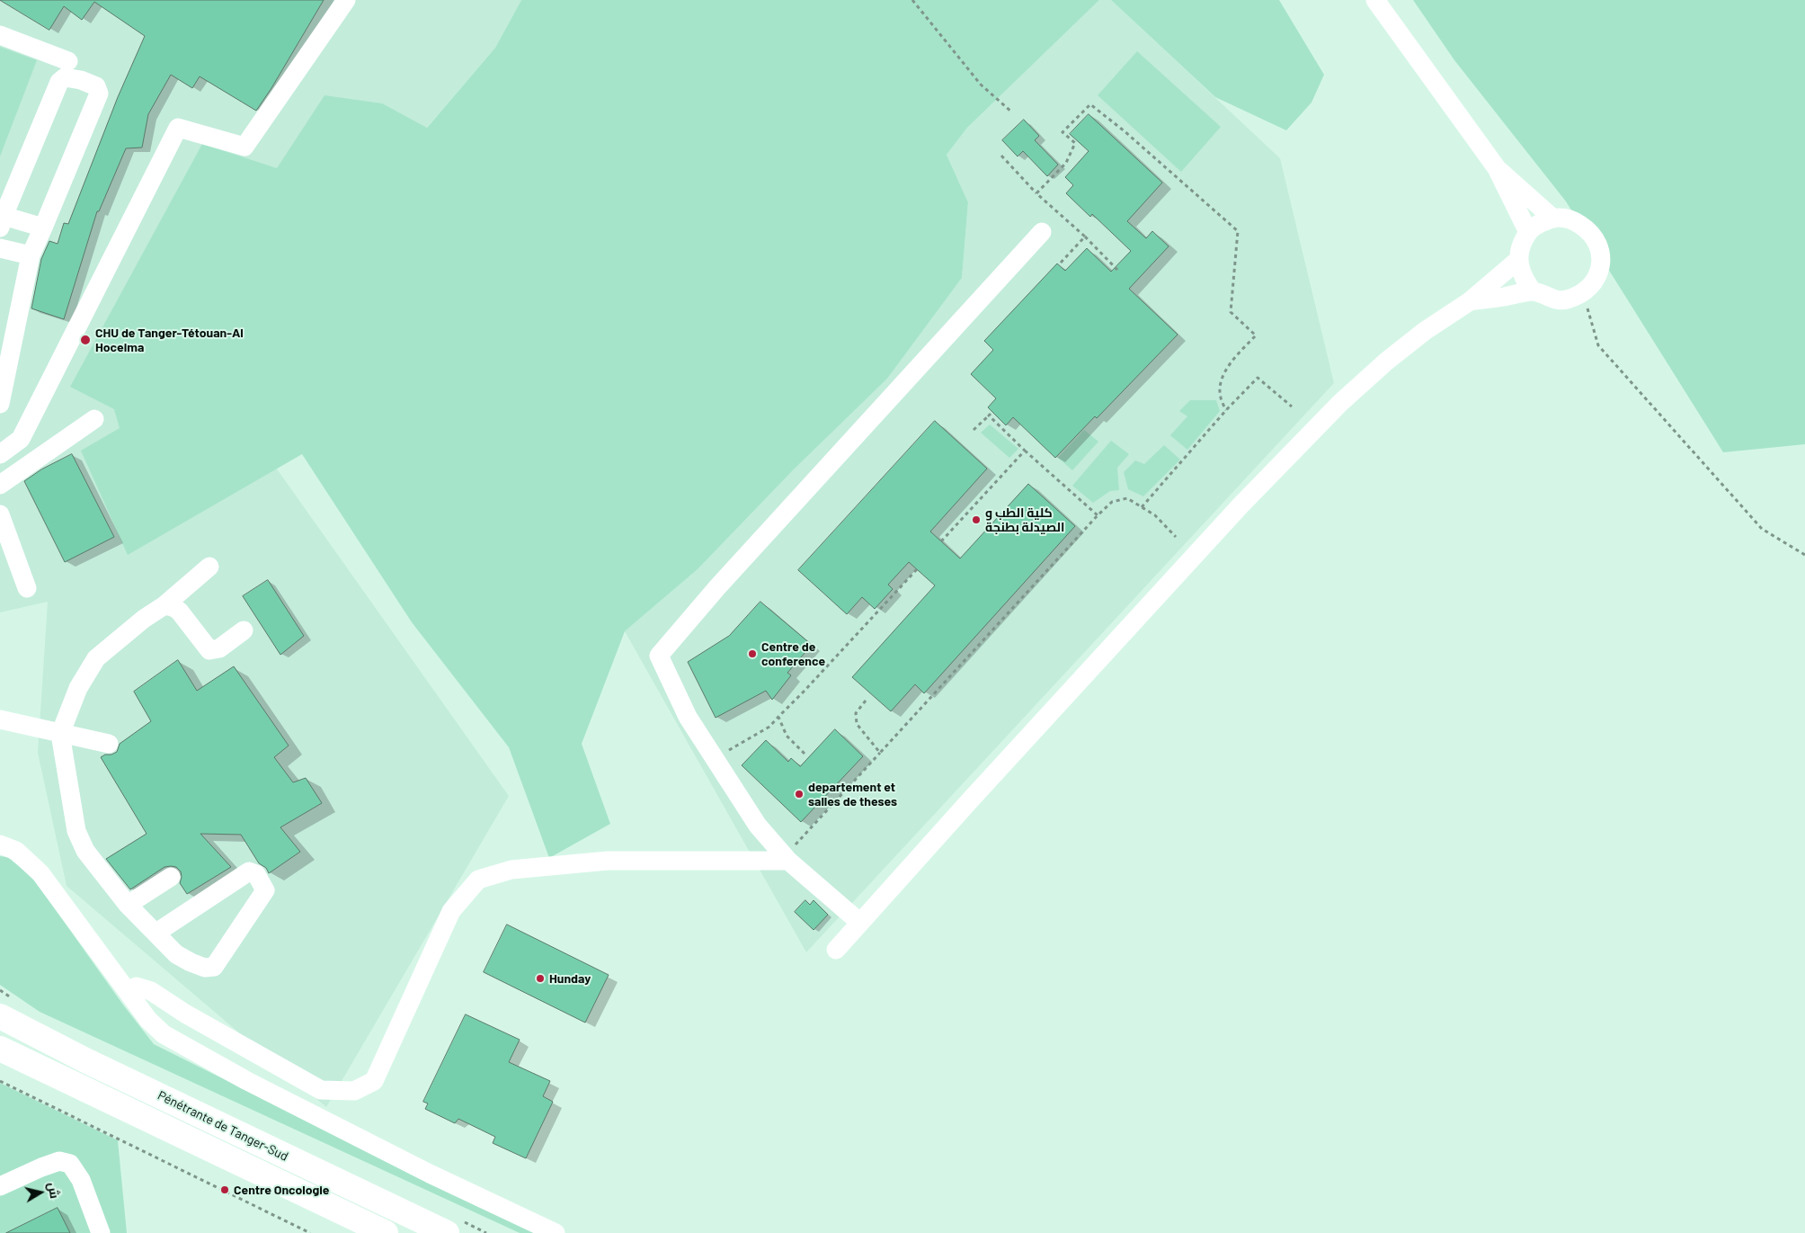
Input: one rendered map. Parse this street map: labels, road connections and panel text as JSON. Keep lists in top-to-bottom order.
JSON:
{
  "streets": {
    "highway": ["Pénétrante de Tanger-Sud"]
  },
  "places": [
    "CHU de Tanger-Tétouan-Al Hoceima",
    "كلية الطب و الصيدلة بطنجة",
    "Centre de conference",
    "departement et salles de theses",
    "Hunday",
    "Centre Oncologie"
  ],
  "north": "right"
}
